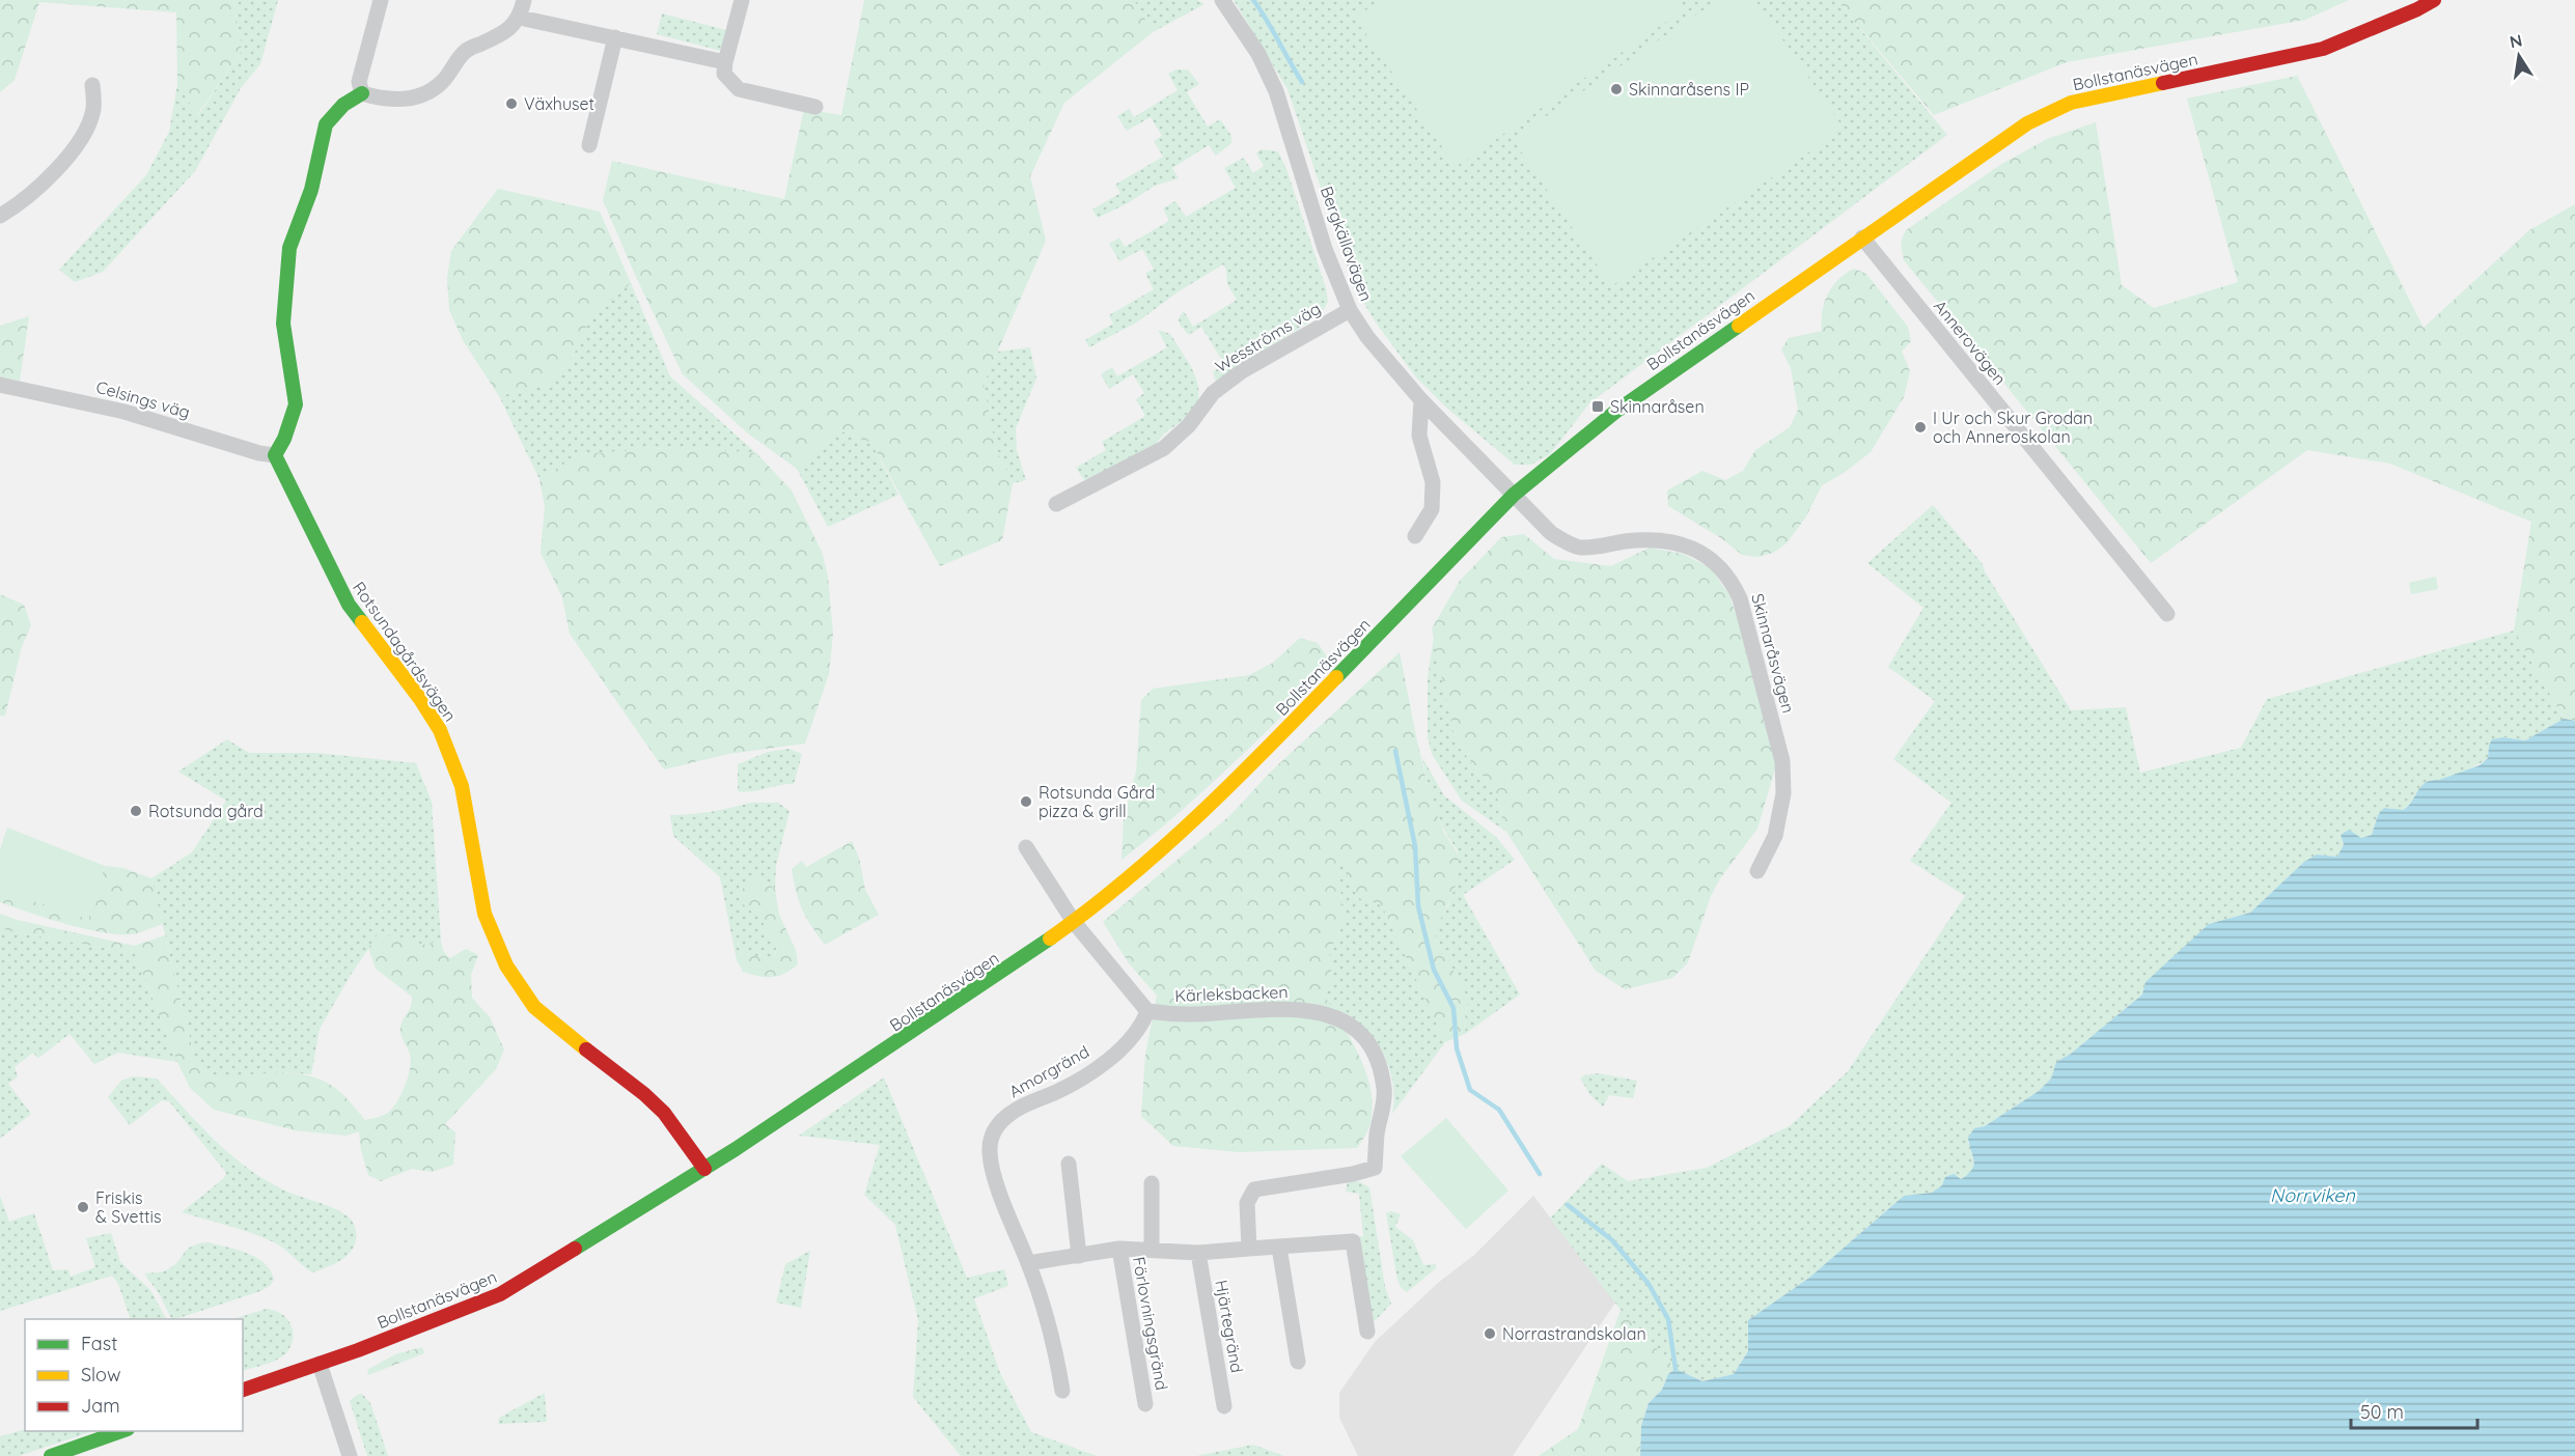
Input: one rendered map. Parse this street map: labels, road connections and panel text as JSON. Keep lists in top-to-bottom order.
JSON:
{
  "streets": {
    "street": [
      "Bollstanäsvägen",
      "Bergkällavägen",
      "Wesströms väg",
      "Annerovägen",
      "Celsings väg",
      "Rotsundagårdsvägen",
      "Skinnaråsvägen",
      "Kärleksbacken",
      "Amorgränd",
      "Förlovningsgränd",
      "Hjärtegränd"
    ]
  },
  "crossings": [
    ["Bollstanäsvägen", "Bergkällavägen"],
    ["Bollstanäsvägen", "Annerovägen"],
    ["Bollstanäsvägen", "Rotsundagårdsvägen"],
    ["Bollstanäsvägen", "Skinnaråsvägen"],
    ["Bergkällavägen", "Wesströms väg"],
    ["Bergkällavägen", "Skinnaråsvägen"],
    ["Celsings väg", "Rotsundagårdsvägen"],
    ["Kärleksbacken", "Amorgränd"]
  ],
  "water": ["Norrviken"],
  "places": {
    "other": [
      "Skinnaråsens IP",
      "Växhuset",
      "I Ur och Skur Grodan och Anneroskolan",
      "Rotsunda Gård pizza & grill",
      "Rotsunda gård",
      "Friskis & Svettis",
      "Norrastrandskolan"
    ],
    "transit": ["Skinnaråsen"]
  },
  "legend": ["Fast", "Slow", "Jam"],
  "scale_bar": "50 m",
  "north": "top"
}
